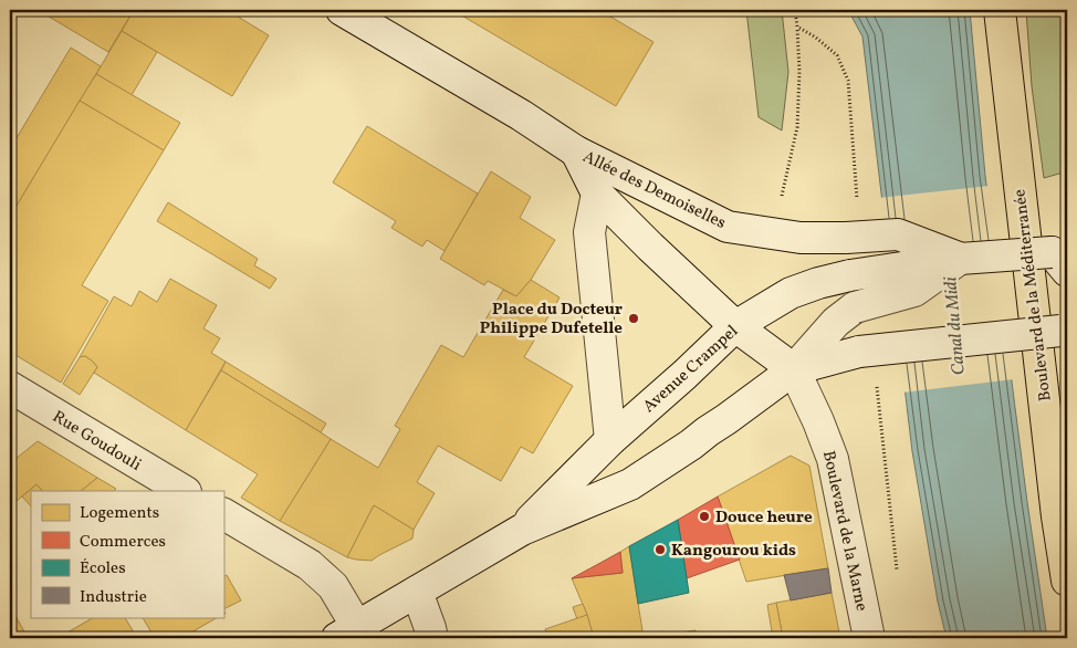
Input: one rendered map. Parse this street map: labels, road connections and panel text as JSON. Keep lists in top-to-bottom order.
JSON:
{
  "streets": {
    "main road": [
      "Allée des Demoiselles",
      "Boulevard de la Méditerranée",
      "Avenue Crampel",
      "Rue Goudouli",
      "Boulevard de la Marne"
    ]
  },
  "crossings": [
    ["Allée des Demoiselles", "Avenue Crampel"],
    ["Allée des Demoiselles", "Boulevard de la Marne"],
    ["Avenue Crampel", "Boulevard de la Marne"]
  ],
  "water": ["Canal du Midi"],
  "places": ["Place du Docteur Philippe Dufetelle", "Douce heure", "Kangourou kids"],
  "legend": [
    "Logements",
    "Commerces",
    "Écoles",
    "Industrie"
  ]
}
